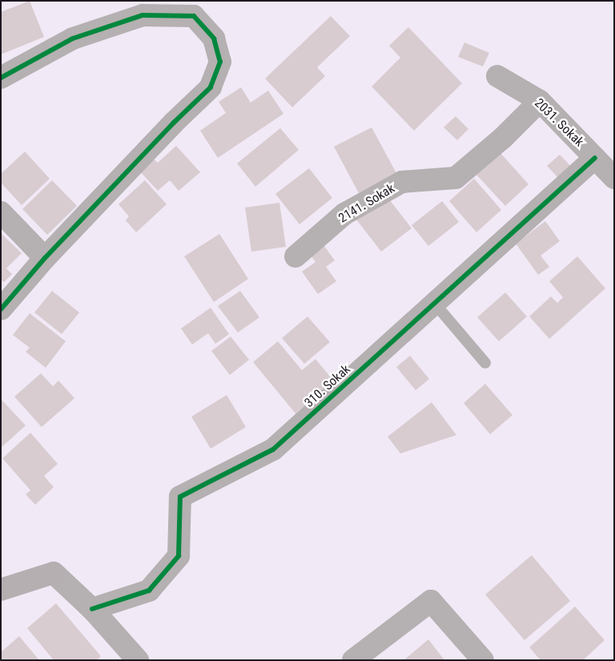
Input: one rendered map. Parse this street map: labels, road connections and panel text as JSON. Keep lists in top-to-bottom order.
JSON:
{
  "streets": {
    "street": ["2031. Sokak", "2141. Sokak", "310. Sokak"]
  },
  "crossings": [
    ["2031. Sokak", "2141. Sokak"],
    ["2031. Sokak", "310. Sokak"]
  ]
}
